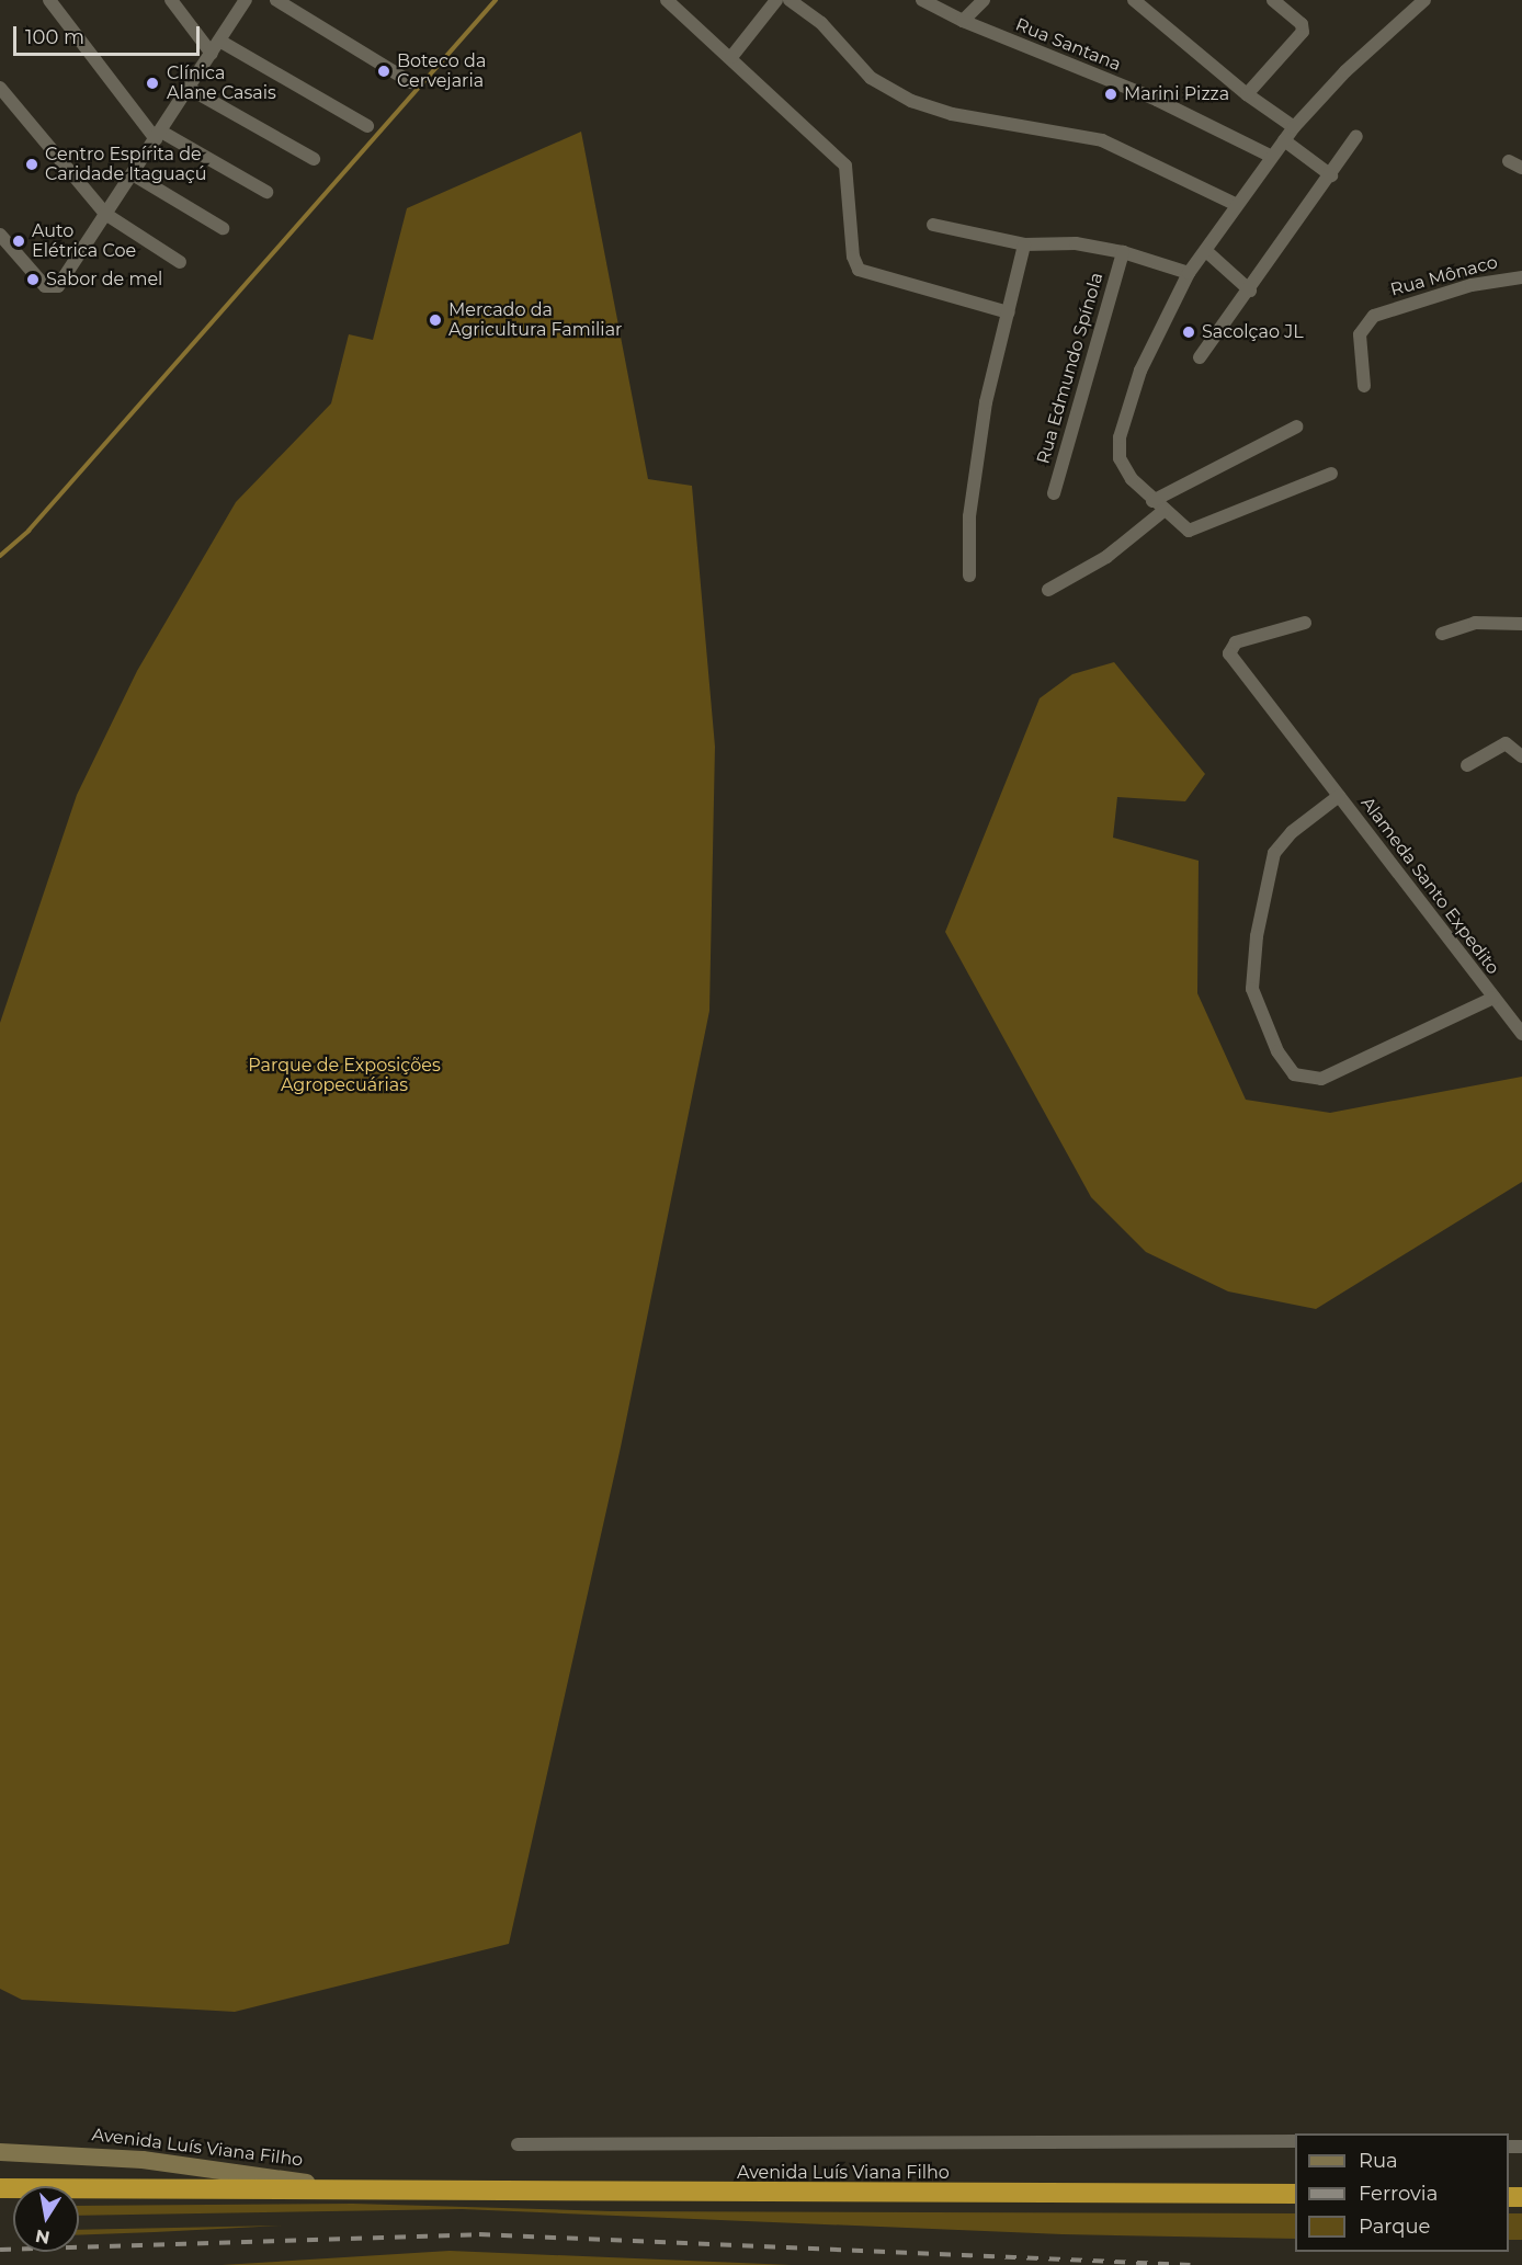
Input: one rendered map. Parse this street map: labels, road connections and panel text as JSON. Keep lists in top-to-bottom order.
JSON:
{
  "streets": {
    "highway": ["Avenida Luís Viana Filho"],
    "street": [
      "Rua Santana",
      "Rua Mônaco",
      "Rua Edmundo Spínola",
      "Alameda Santo Expedito"
    ]
  },
  "parks": ["Parque de Exposições Agropecuárias"],
  "places": [
    "Boteco da Cervejaria",
    "Clínica Alane Casais",
    "Marini Pizza",
    "Centro Espírita de Caridade Itaguaçú",
    "Auto Elétrica Coe",
    "Sabor de mel",
    "Mercado da Agricultura Familiar",
    "Sacolçao JL"
  ],
  "legend": ["Rua", "Ferrovia", "Parque"],
  "scale_bar": "100 m",
  "north": "bottom"
}
